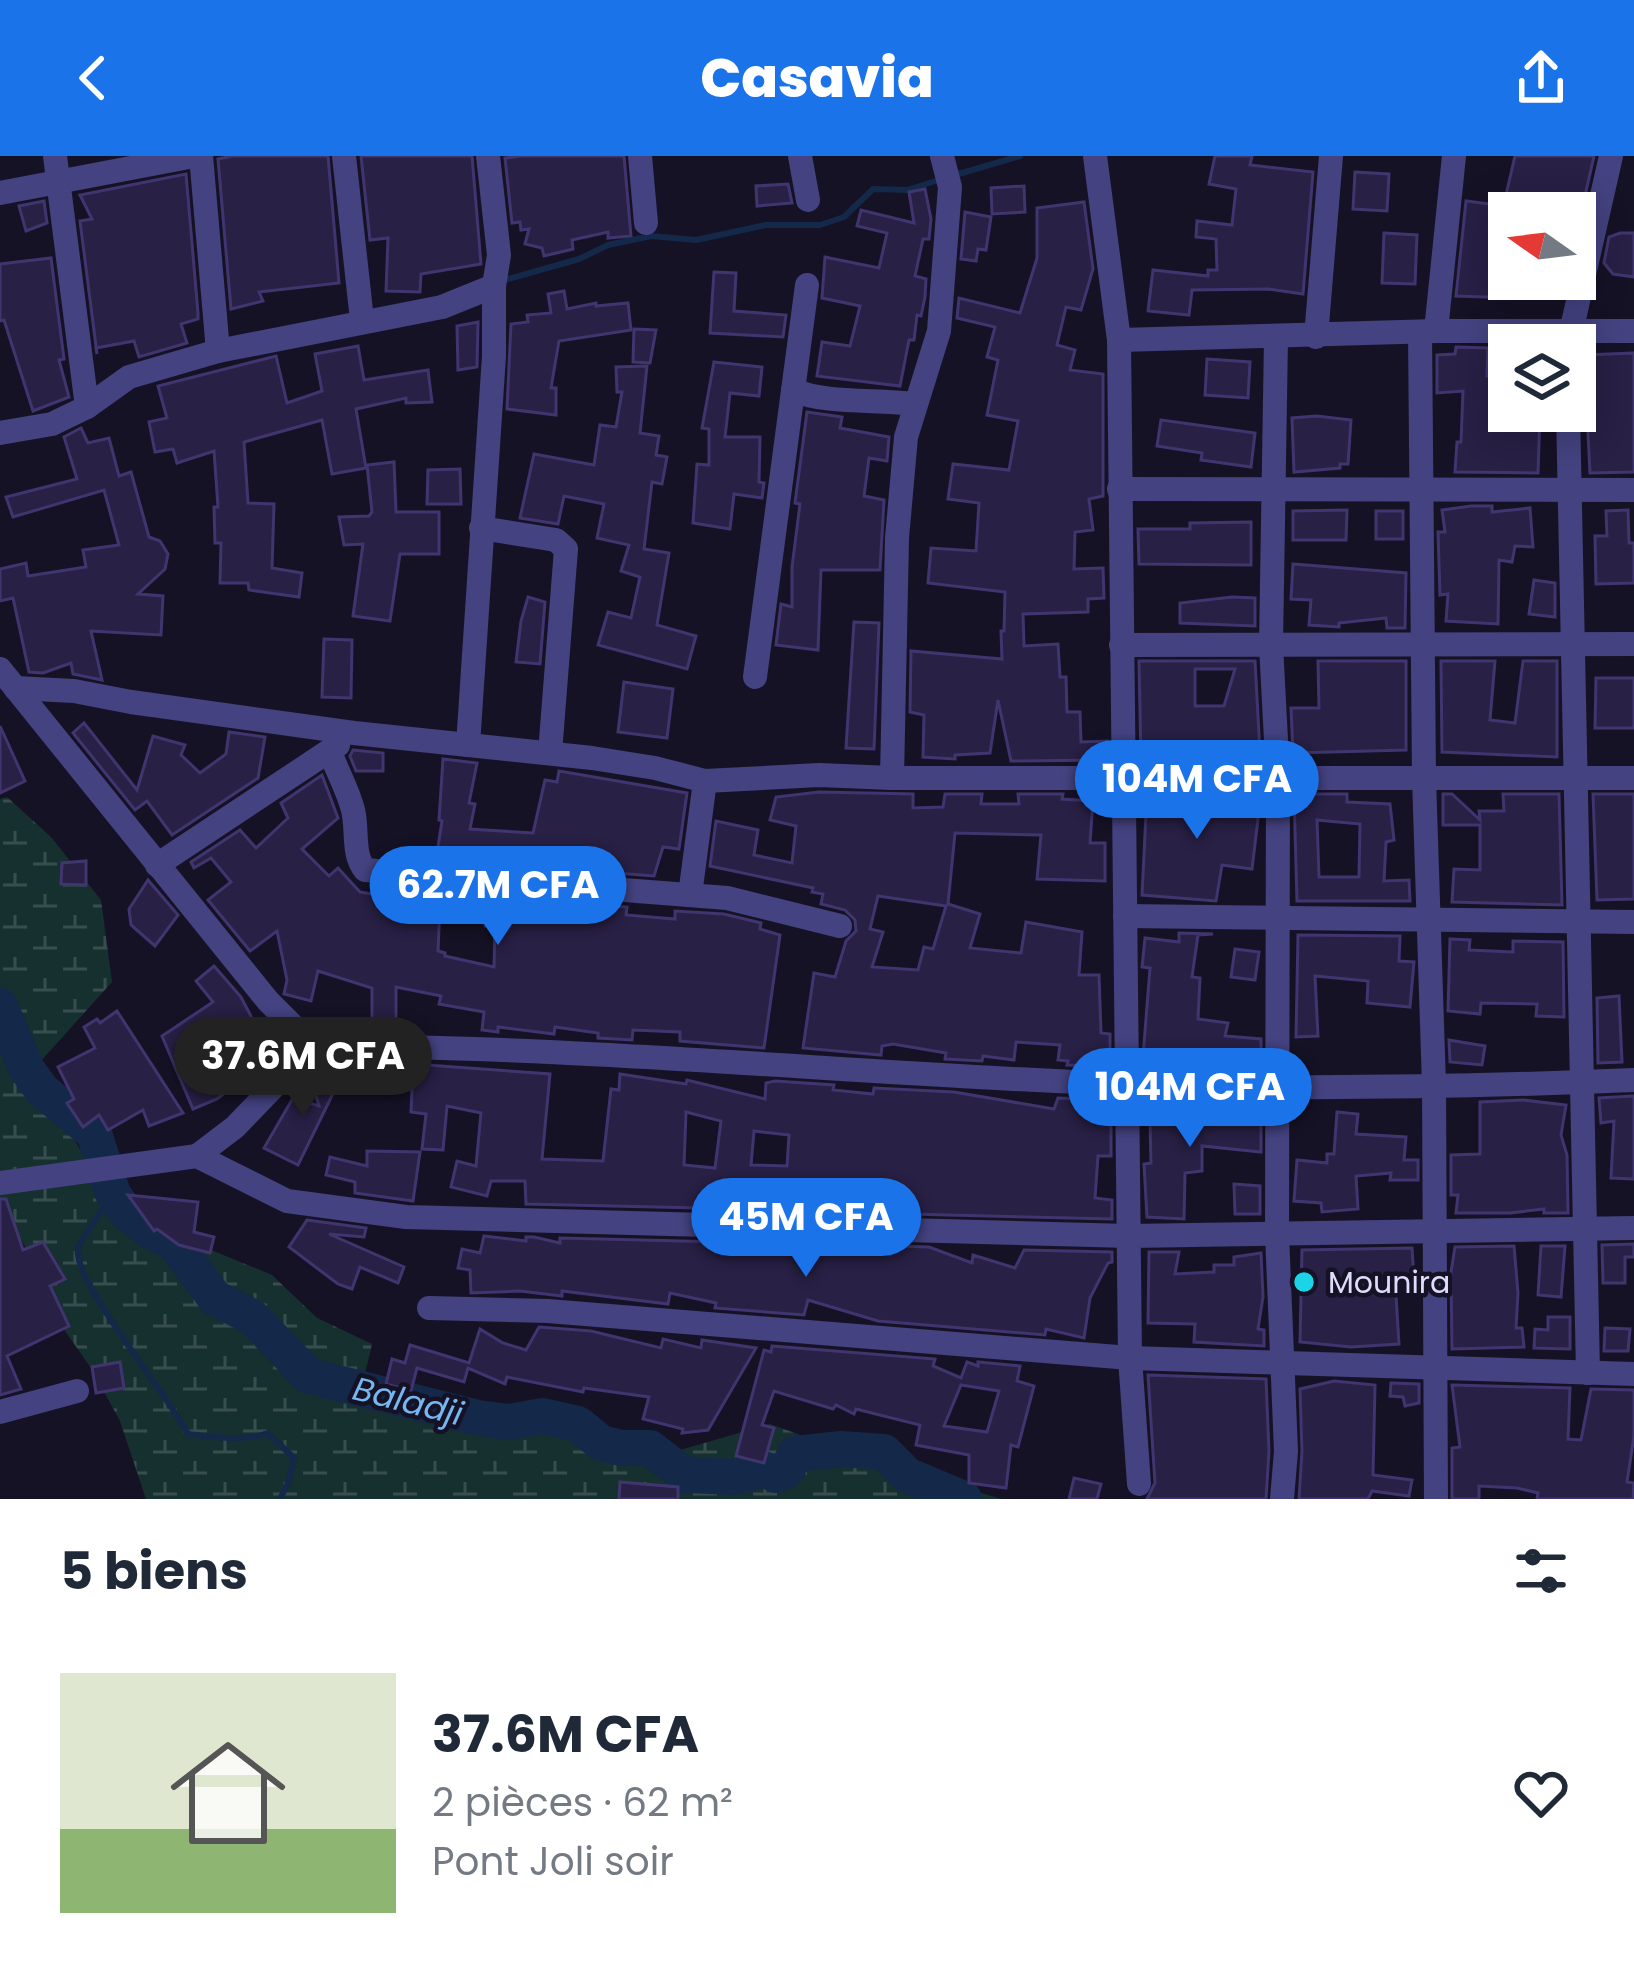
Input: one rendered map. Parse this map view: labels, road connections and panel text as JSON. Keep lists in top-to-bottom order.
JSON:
{
  "water": ["Baladji"],
  "places": ["Mounira"],
  "north": "left",
  "page": {
    "header": "Casavia",
    "price": [
      "104M CFA",
      "62.7M CFA",
      "37.6M CFA",
      "104M CFA",
      "45M CFA"
    ],
    "heading": "5 biens",
    "list": [
      {
        "name": "37.6M CFA",
        "note": "2 pièces · 62 m² · Pont Joli soir"
      }
    ]
  }
}
